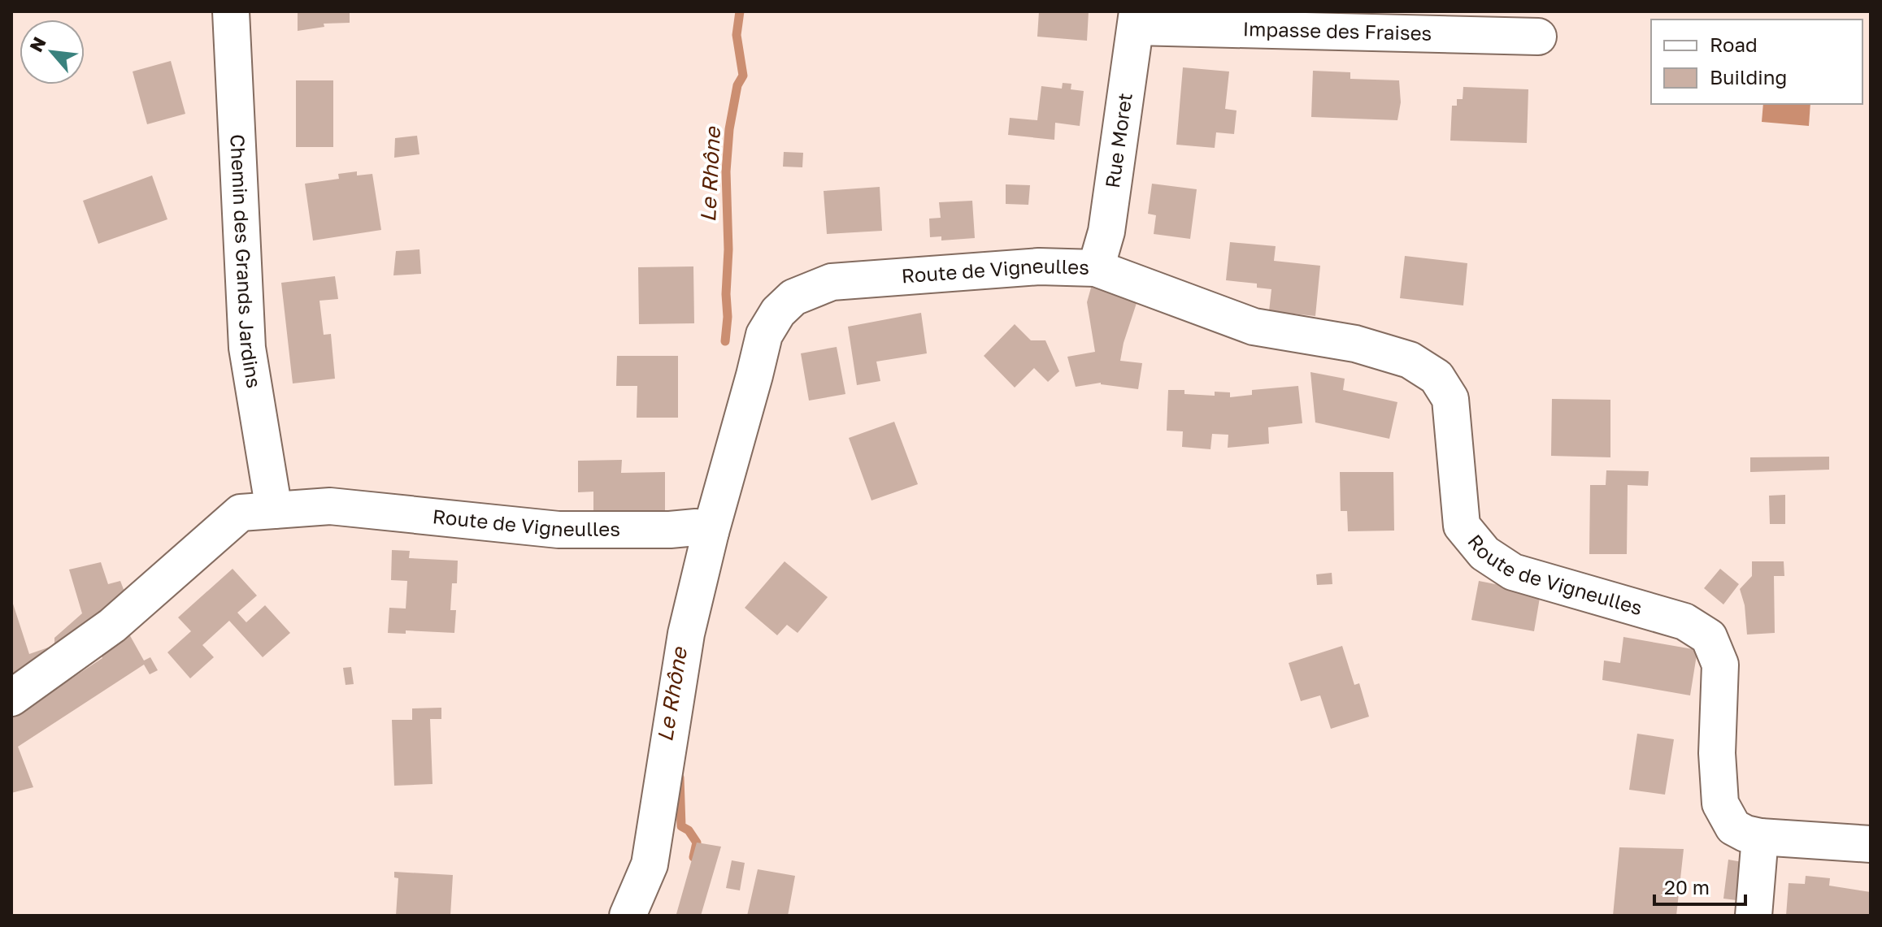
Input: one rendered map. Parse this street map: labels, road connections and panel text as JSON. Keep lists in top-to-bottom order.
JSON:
{
  "streets": {
    "street": [
      "Impasse des Fraises",
      "Rue Moret",
      "Chemin des Grands Jardins",
      "Route de Vigneulles"
    ]
  },
  "crossings": [
    ["Impasse des Fraises", "Rue Moret"],
    ["Rue Moret", "Route de Vigneulles"],
    ["Chemin des Grands Jardins", "Route de Vigneulles"]
  ],
  "water": ["Le Rhône"],
  "legend": ["Road", "Building"],
  "scale_bar": "20 m",
  "north": "top left"
}
